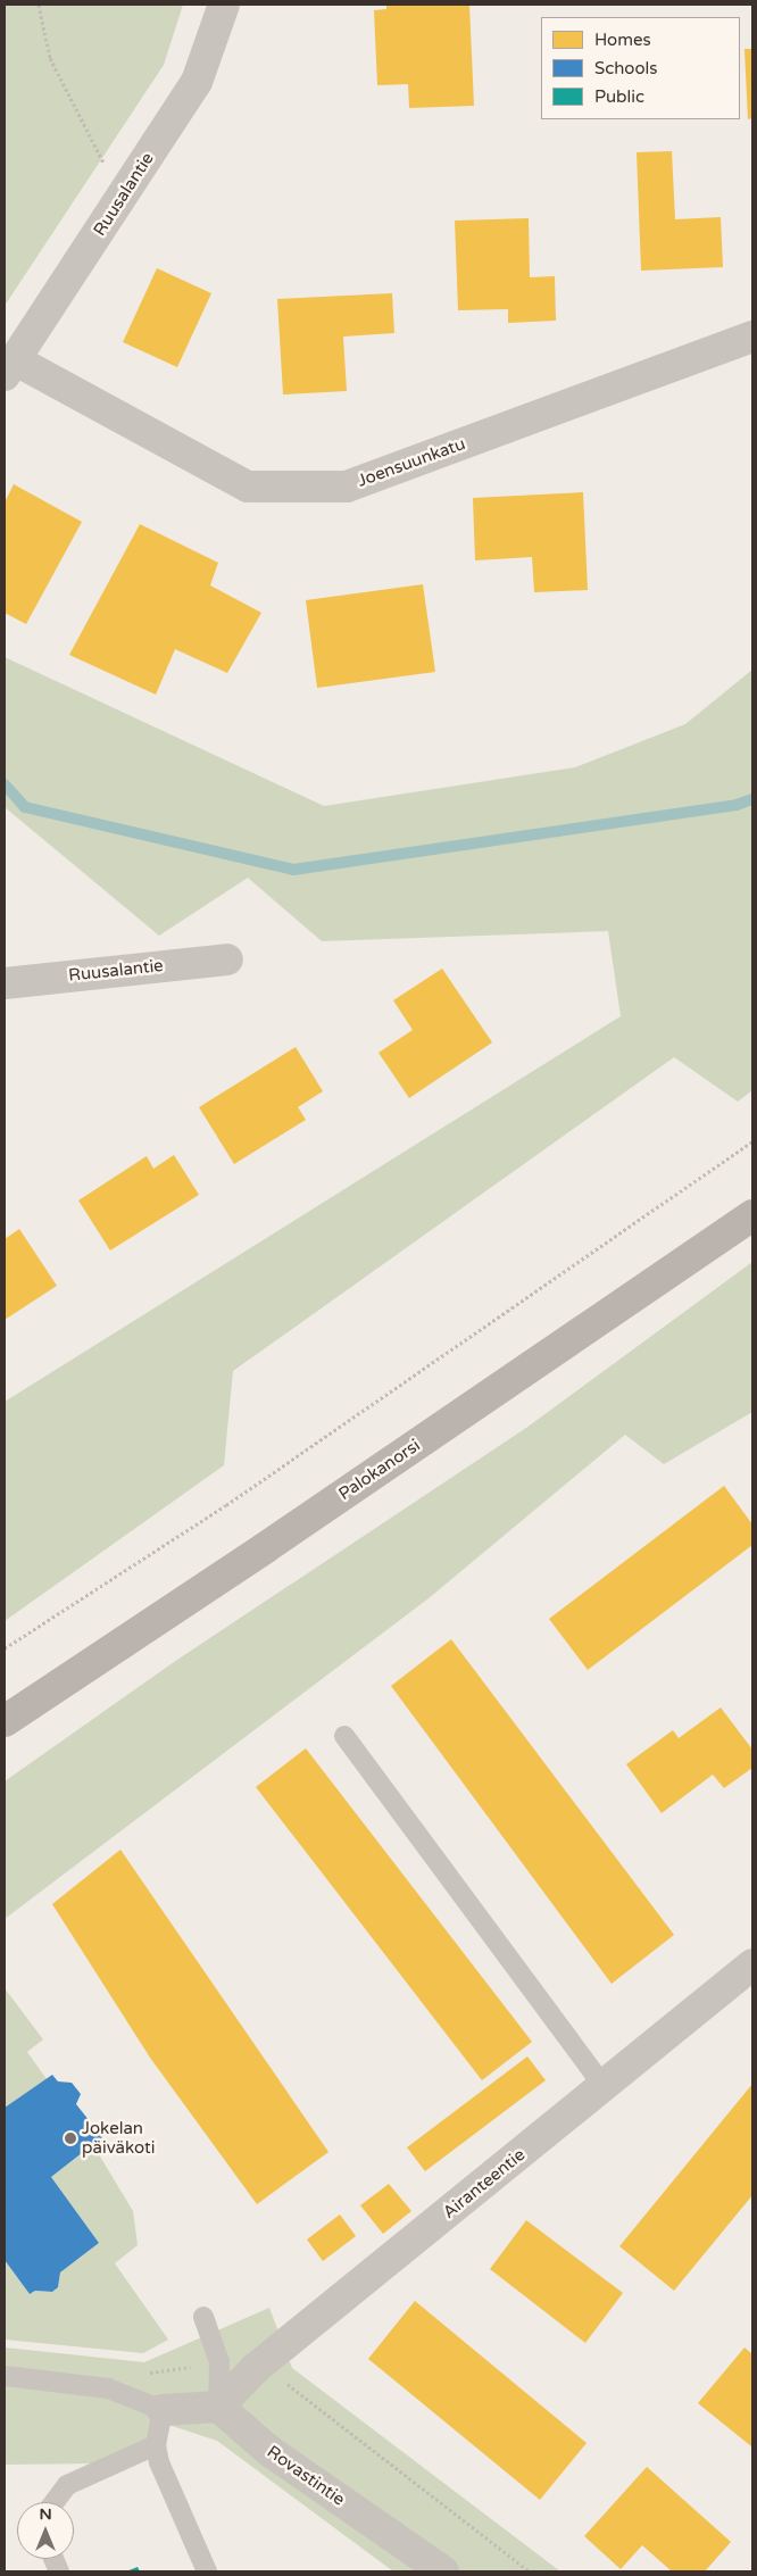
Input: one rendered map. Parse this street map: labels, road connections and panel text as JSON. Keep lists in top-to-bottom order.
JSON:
{
  "streets": {
    "main road": ["Palokanorsi"],
    "street": [
      "Ruusalantie",
      "Joensuunkatu",
      "Airanteentie",
      "Rovastintie"
    ]
  },
  "crossings": [
    ["Ruusalantie", "Joensuunkatu"],
    ["Airanteentie", "Rovastintie"]
  ],
  "places": ["Jokelan päiväkoti"],
  "legend": ["Homes", "Schools", "Public"],
  "north": "top"
}
